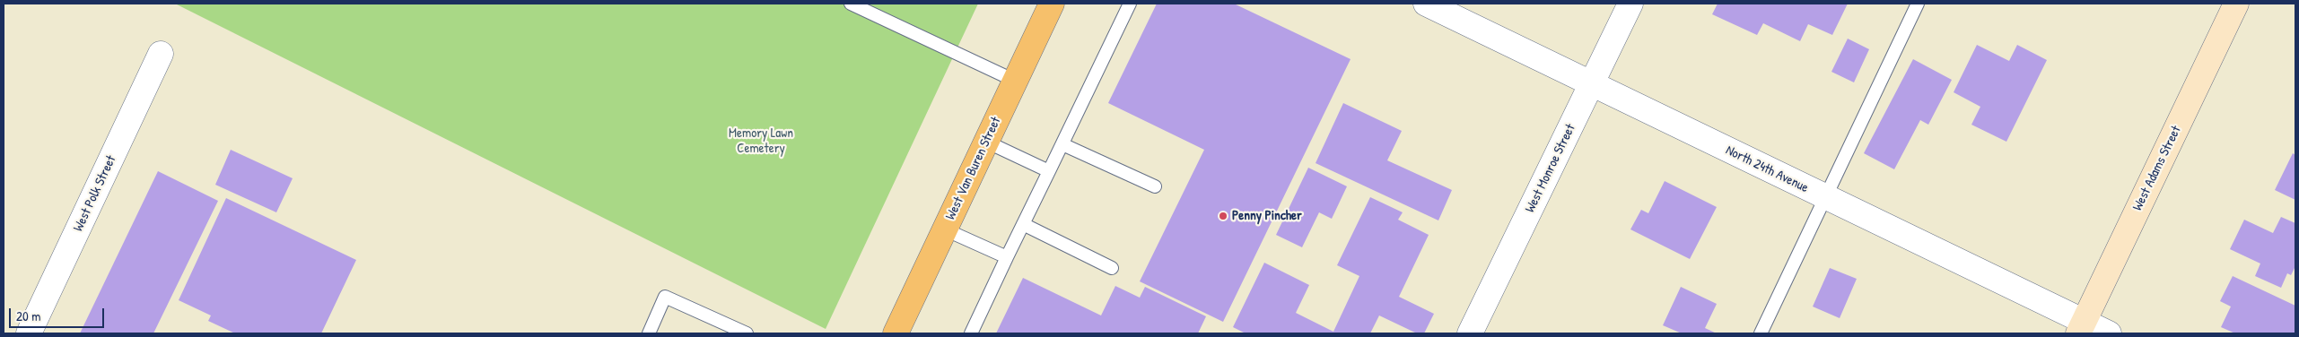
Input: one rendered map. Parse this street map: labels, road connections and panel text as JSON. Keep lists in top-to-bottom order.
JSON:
{
  "streets": {
    "main road": ["West Van Buren Street"],
    "street": [
      "West Monroe Street",
      "West Adams Street",
      "North 24th Avenue",
      "West Polk Street"
    ]
  },
  "crossings": [
    ["West Monroe Street", "North 24th Avenue"],
    ["West Adams Street", "North 24th Avenue"]
  ],
  "parks": ["Memory Lawn Cemetery"],
  "places": ["Penny Pincher"],
  "scale_bar": "20 m"
}
